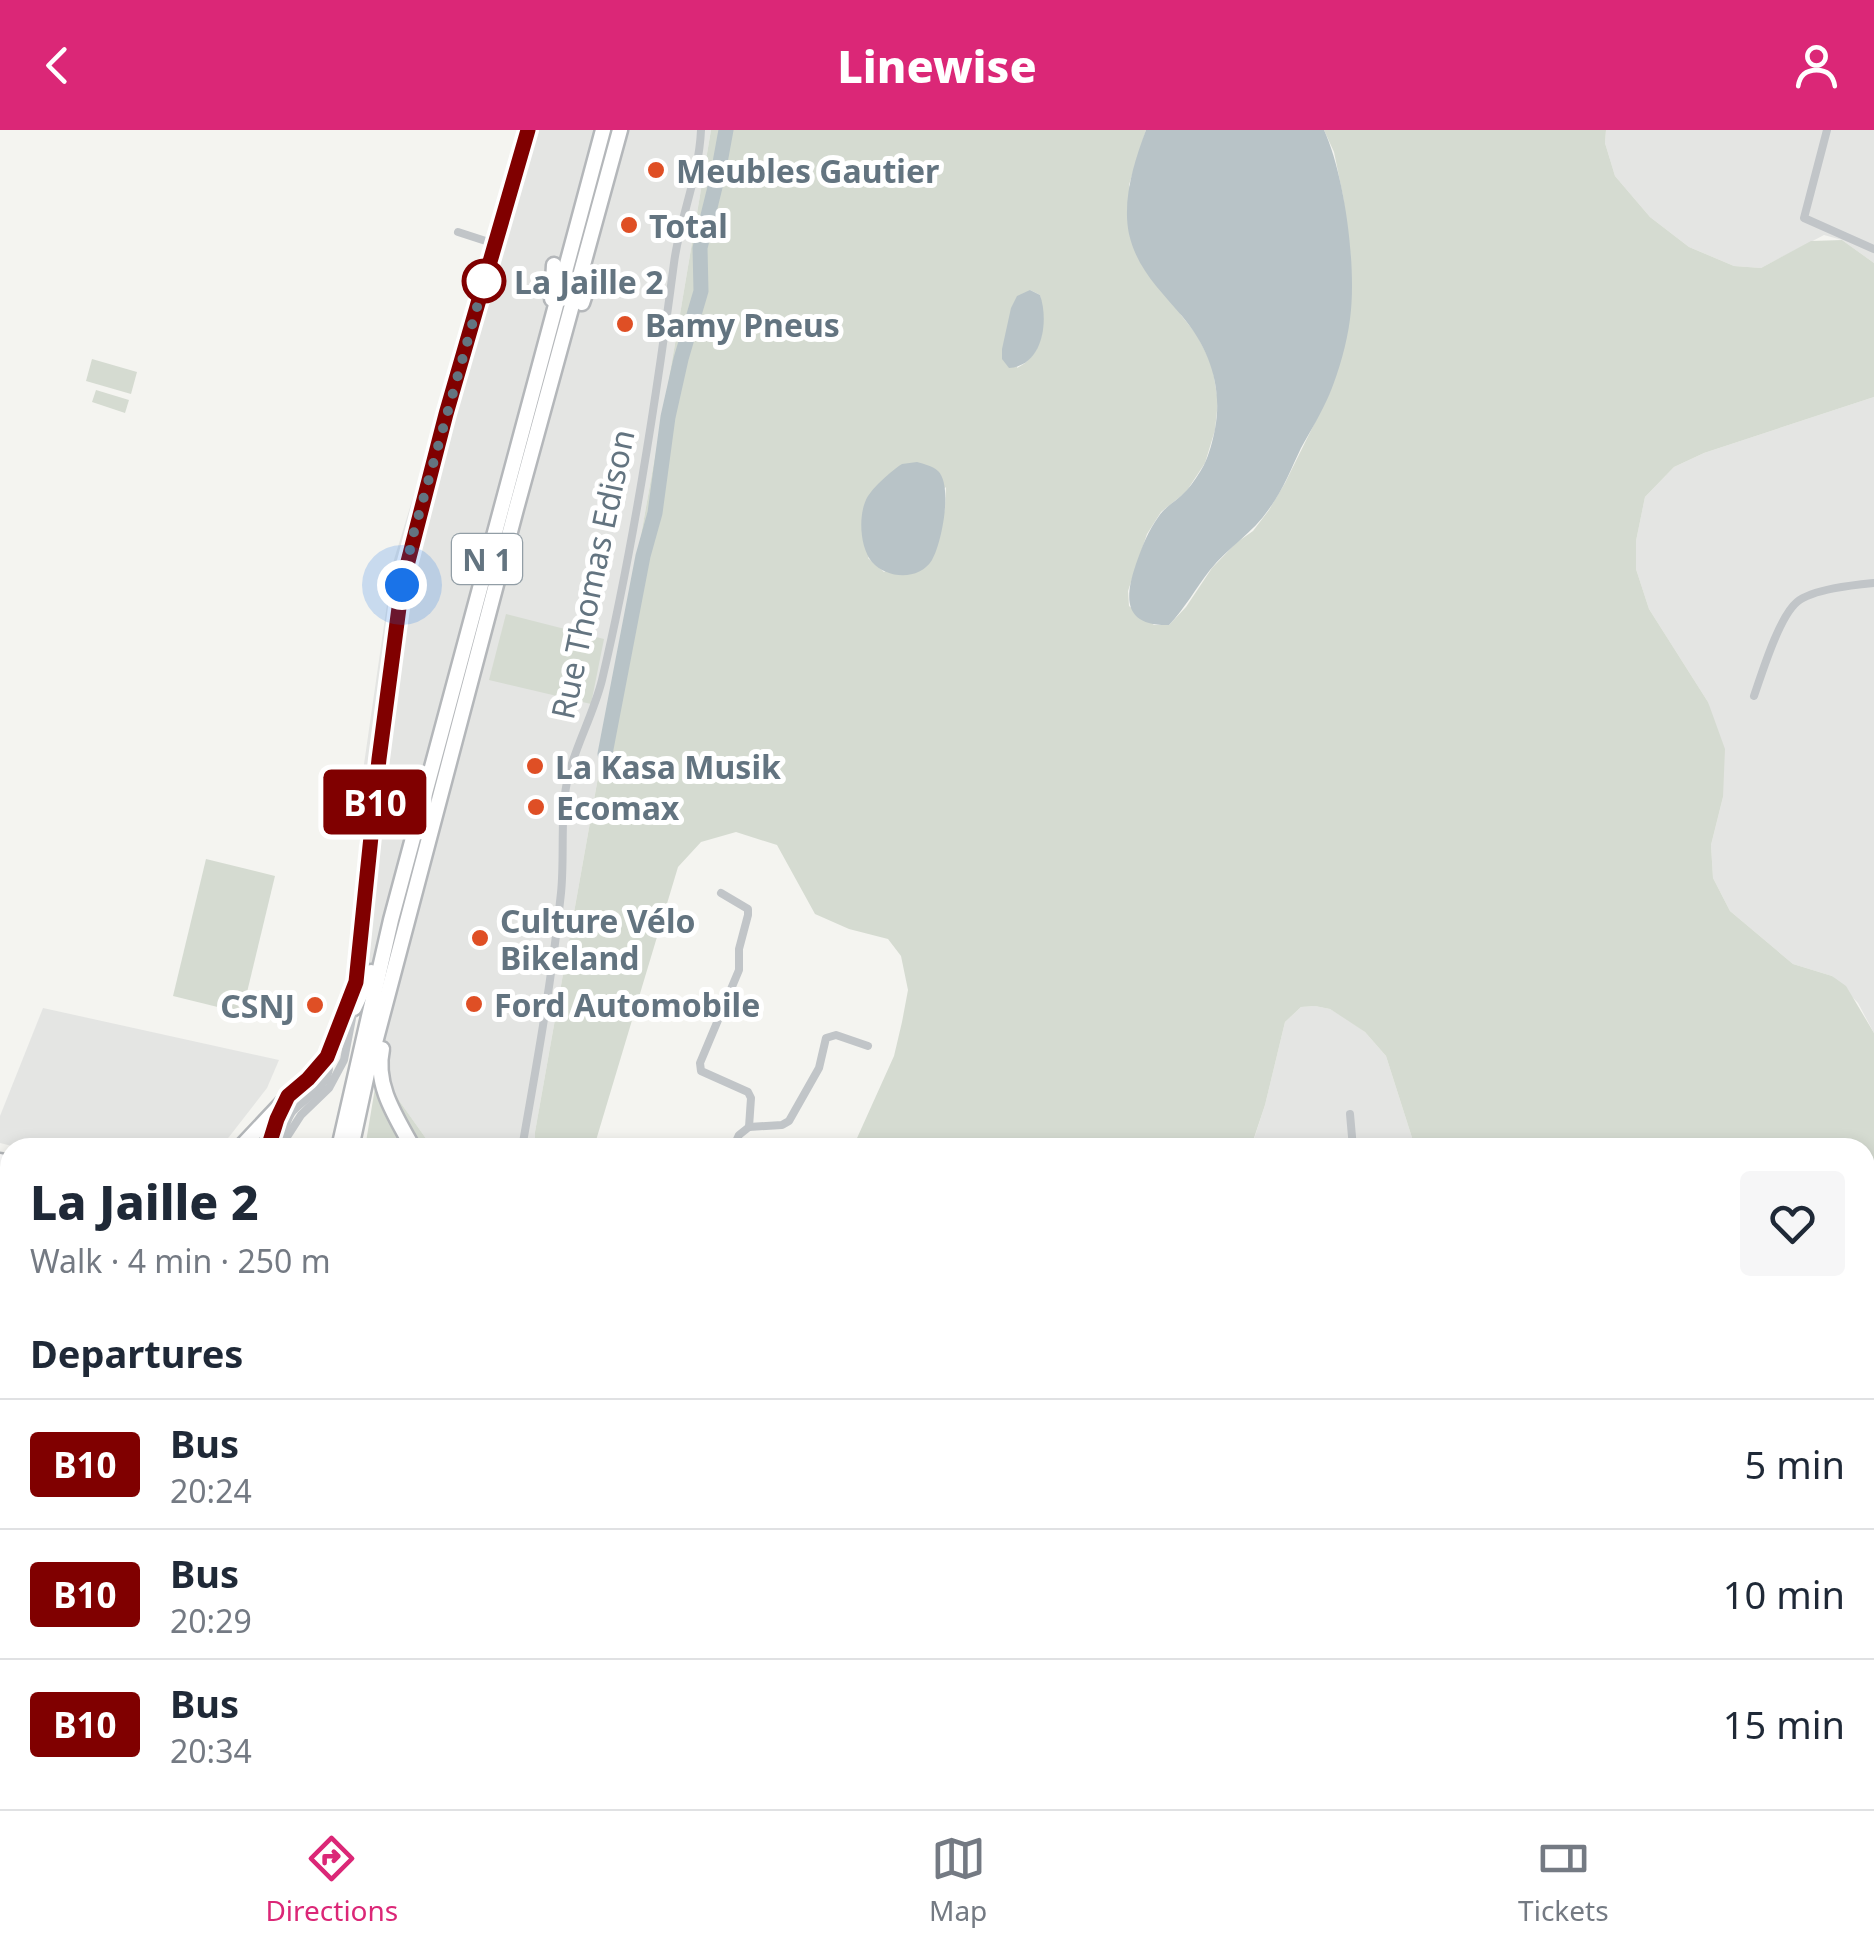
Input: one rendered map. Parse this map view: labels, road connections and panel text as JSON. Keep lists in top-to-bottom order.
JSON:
{
  "streets": {
    "highway": ["N 1"],
    "street": ["Rue Thomas Edison"]
  },
  "places": [
    "Meubles Gautier",
    "Total",
    "La Jaille 2",
    "Bamy Pneus",
    "La Kasa Musik",
    "Ecomax",
    "Culture Vélo Bikeland",
    "Ford Automobile",
    "CSNJ"
  ],
  "lines": ["bus line B10"],
  "page": {
    "header": "Linewise",
    "on_map": "B10",
    "heading": [
      ["La Jaille 2", "Walk · 4 min · 250 m"],
      "Departures"
    ],
    "list": [
      {
        "mark": "B10",
        "name": "Bus",
        "note": "20:24",
        "value": "5 min"
      },
      {
        "mark": "B10",
        "name": "Bus",
        "note": "20:29",
        "value": "10 min"
      },
      {
        "mark": "B10",
        "name": "Bus",
        "note": "20:34",
        "value": "15 min"
      }
    ],
    "tabs": ["Directions", "Map", "Tickets"]
  }
}
